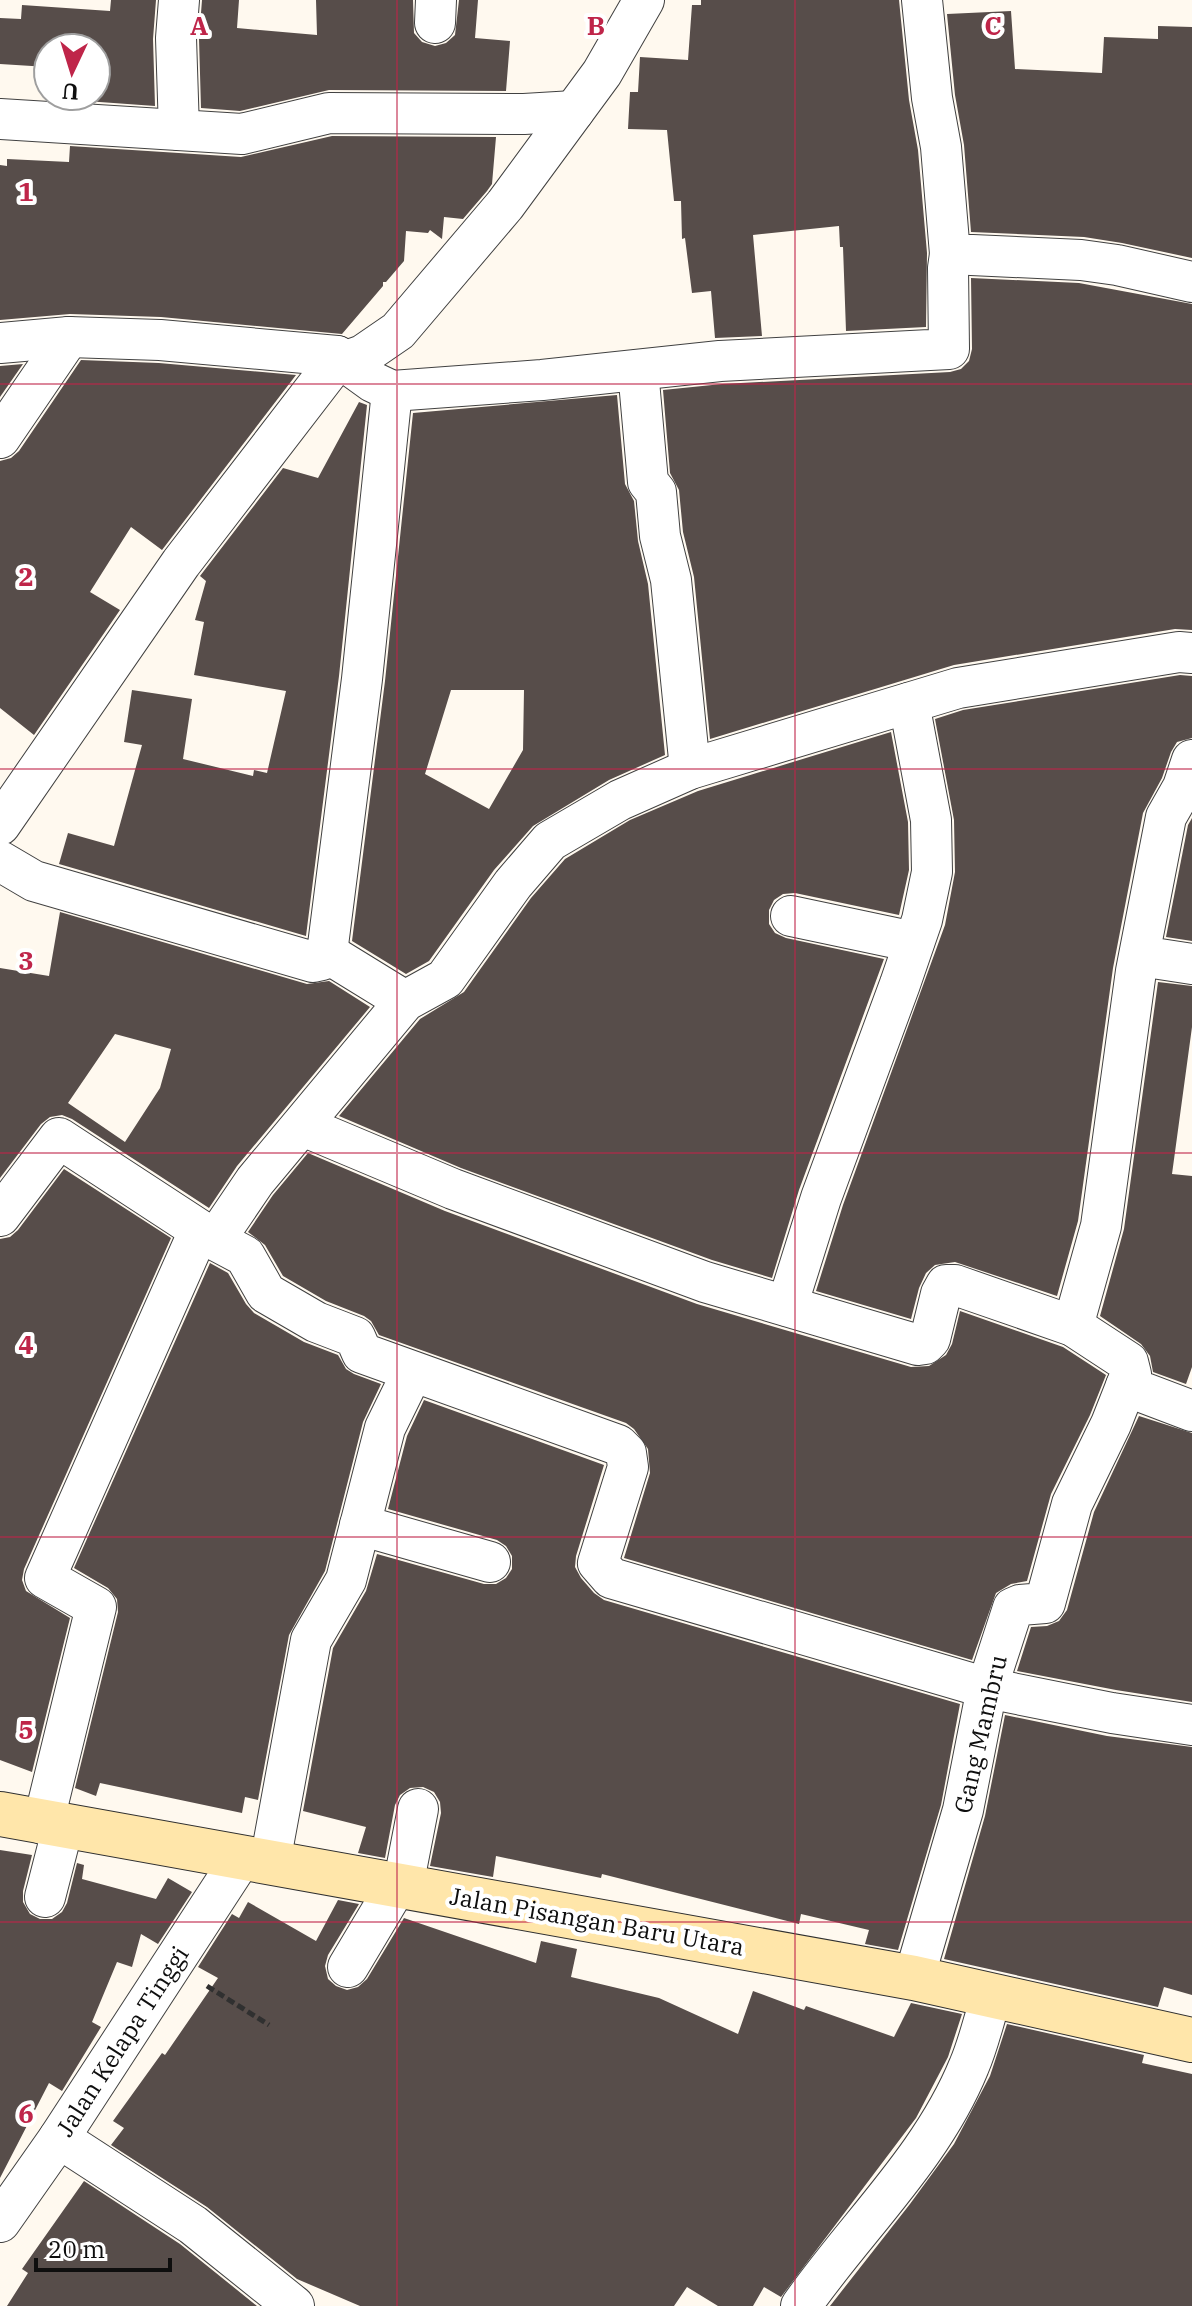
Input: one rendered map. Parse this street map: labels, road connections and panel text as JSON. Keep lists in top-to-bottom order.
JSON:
{
  "streets": {
    "street": ["Gang Mambru", "Jalan Pisangan Baru Utara", "Jalan Kelapa Tinggi"]
  },
  "crossings": [
    ["Gang Mambru", "Jalan Pisangan Baru Utara"],
    ["Jalan Pisangan Baru Utara", "Jalan Kelapa Tinggi"]
  ],
  "scale_bar": "20 m",
  "north": "bottom",
  "grid": {
    "columns": ["A", "B", "C"],
    "rows": [
      "1",
      "2",
      "3",
      "4",
      "5",
      "6"
    ]
  }
}
